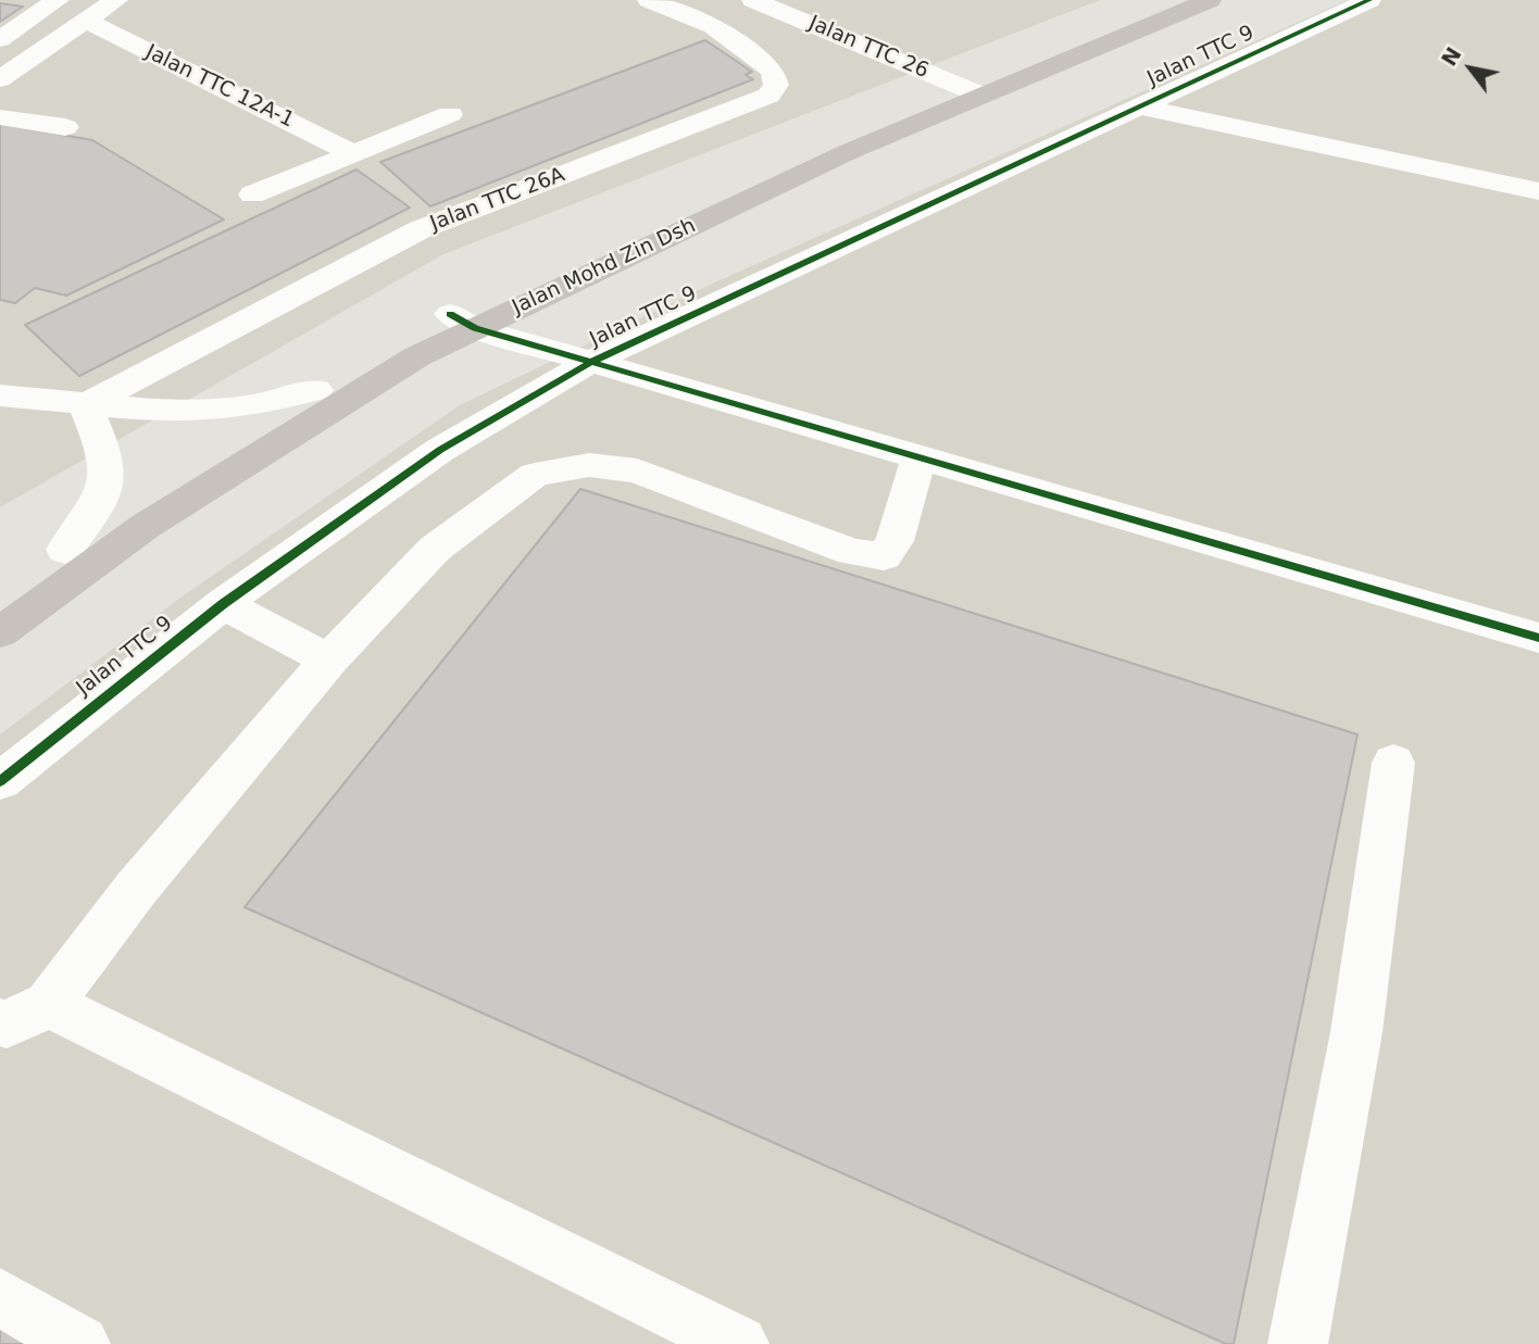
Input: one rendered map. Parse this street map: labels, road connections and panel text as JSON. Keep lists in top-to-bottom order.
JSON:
{
  "streets": {
    "main road": ["Jalan Mohd Zin Dsh"],
    "street": [
      "Jalan TTC 26",
      "Jalan TTC 9",
      "Jalan TTC 12A-1",
      "Jalan TTC 26A"
    ]
  },
  "crossings": [
    ["Jalan TTC 26", "Jalan Mohd Zin Dsh"]
  ],
  "north": "top left"
}
